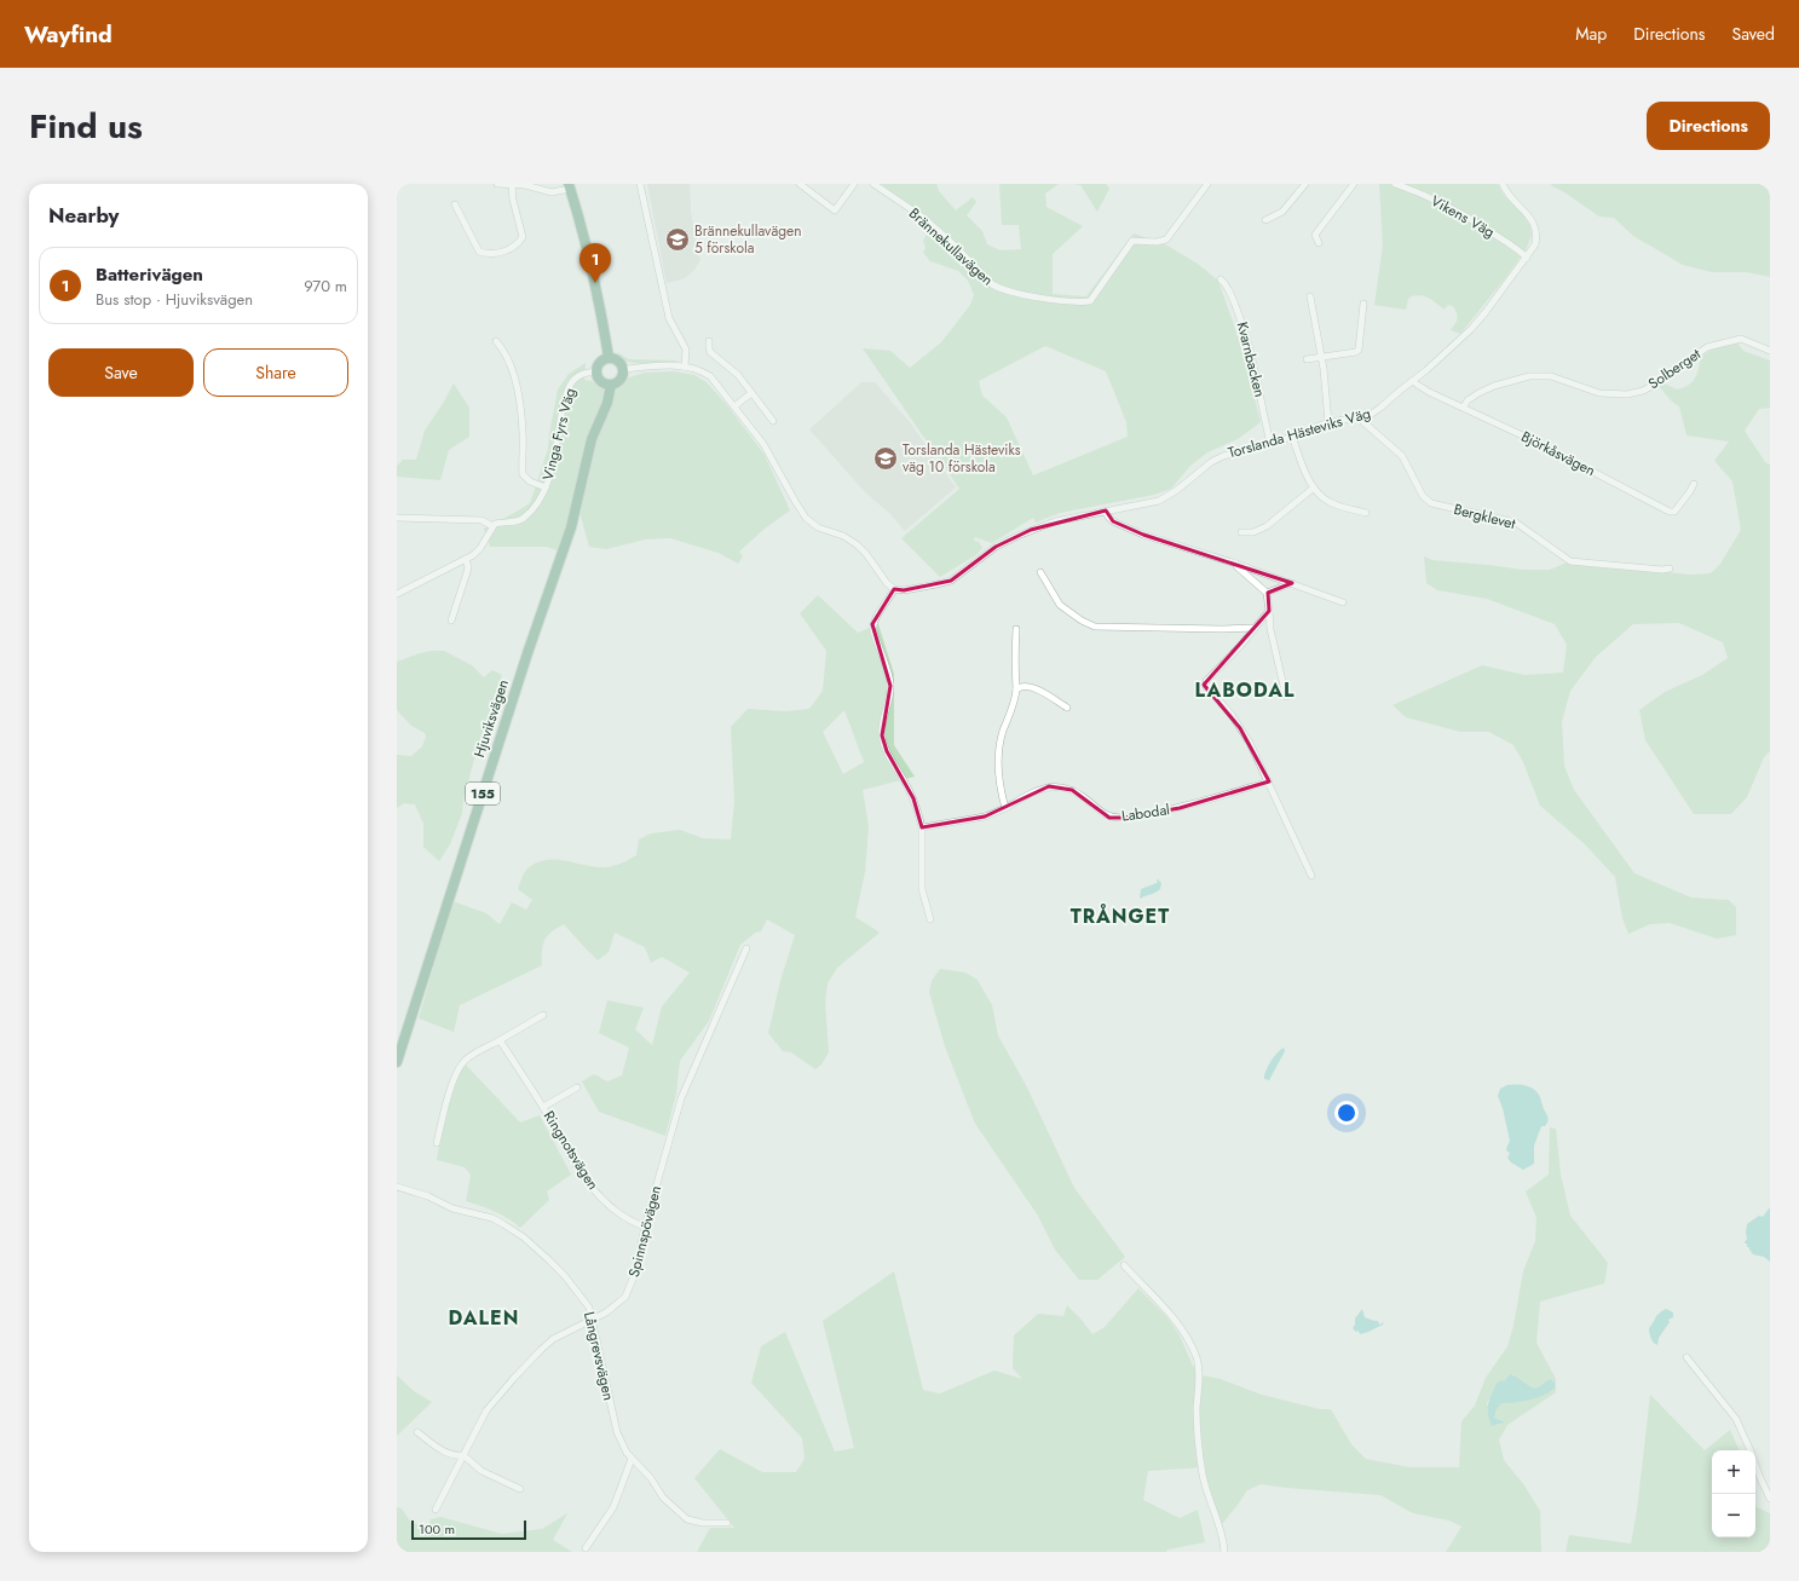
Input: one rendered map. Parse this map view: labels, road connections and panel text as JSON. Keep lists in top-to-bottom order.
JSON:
{
  "streets": {
    "main road": ["Hjuviksvägen", "155"],
    "street": [
      "Vikens Väg",
      "Brännekullavägen",
      "Kvarnbacken",
      "Solberget",
      "Torslanda Hästeviks Väg",
      "Vinga Fyrs Väg",
      "Björkåsvägen",
      "Bergklevet",
      "Labodal",
      "Ringnotsvägen",
      "Spinnspövägen",
      "Långrevsvägen"
    ]
  },
  "crossings": [
    ["Vikens Väg", "Torslanda Hästeviks Väg"],
    ["Kvarnbacken", "Torslanda Hästeviks Väg"],
    ["Solberget", "Björkåsvägen"],
    ["Torslanda Hästeviks Väg", "Björkåsvägen"],
    ["Torslanda Hästeviks Väg", "Bergklevet"],
    ["Vinga Fyrs Väg", "Hjuviksvägen"],
    ["Ringnotsvägen", "Spinnspövägen"],
    ["Spinnspövägen", "Långrevsvägen"]
  ],
  "districts": ["LABODAL", "TRÅNGET", "DALEN"],
  "places": {
    "school or university": ["Brännekullavägen 5 förskola", "Torslanda Hästeviks väg 10 förskola"]
  },
  "scale_bar": "100 m",
  "page": {
    "header": "Wayfind",
    "nav": ["Map", "Directions", "Saved"],
    "title": "Find us",
    "buttons": [
      "Directions",
      ["Save", "Share"]
    ],
    "heading": "Nearby",
    "pins": "1",
    "list": [
      {
        "mark": "1",
        "name": "Batterivägen",
        "note": "Bus stop · Hjuviksvägen",
        "value": "970 m"
      }
    ],
    "map_buttons": ["+", "−"],
    "scale": "100 m"
  }
}
